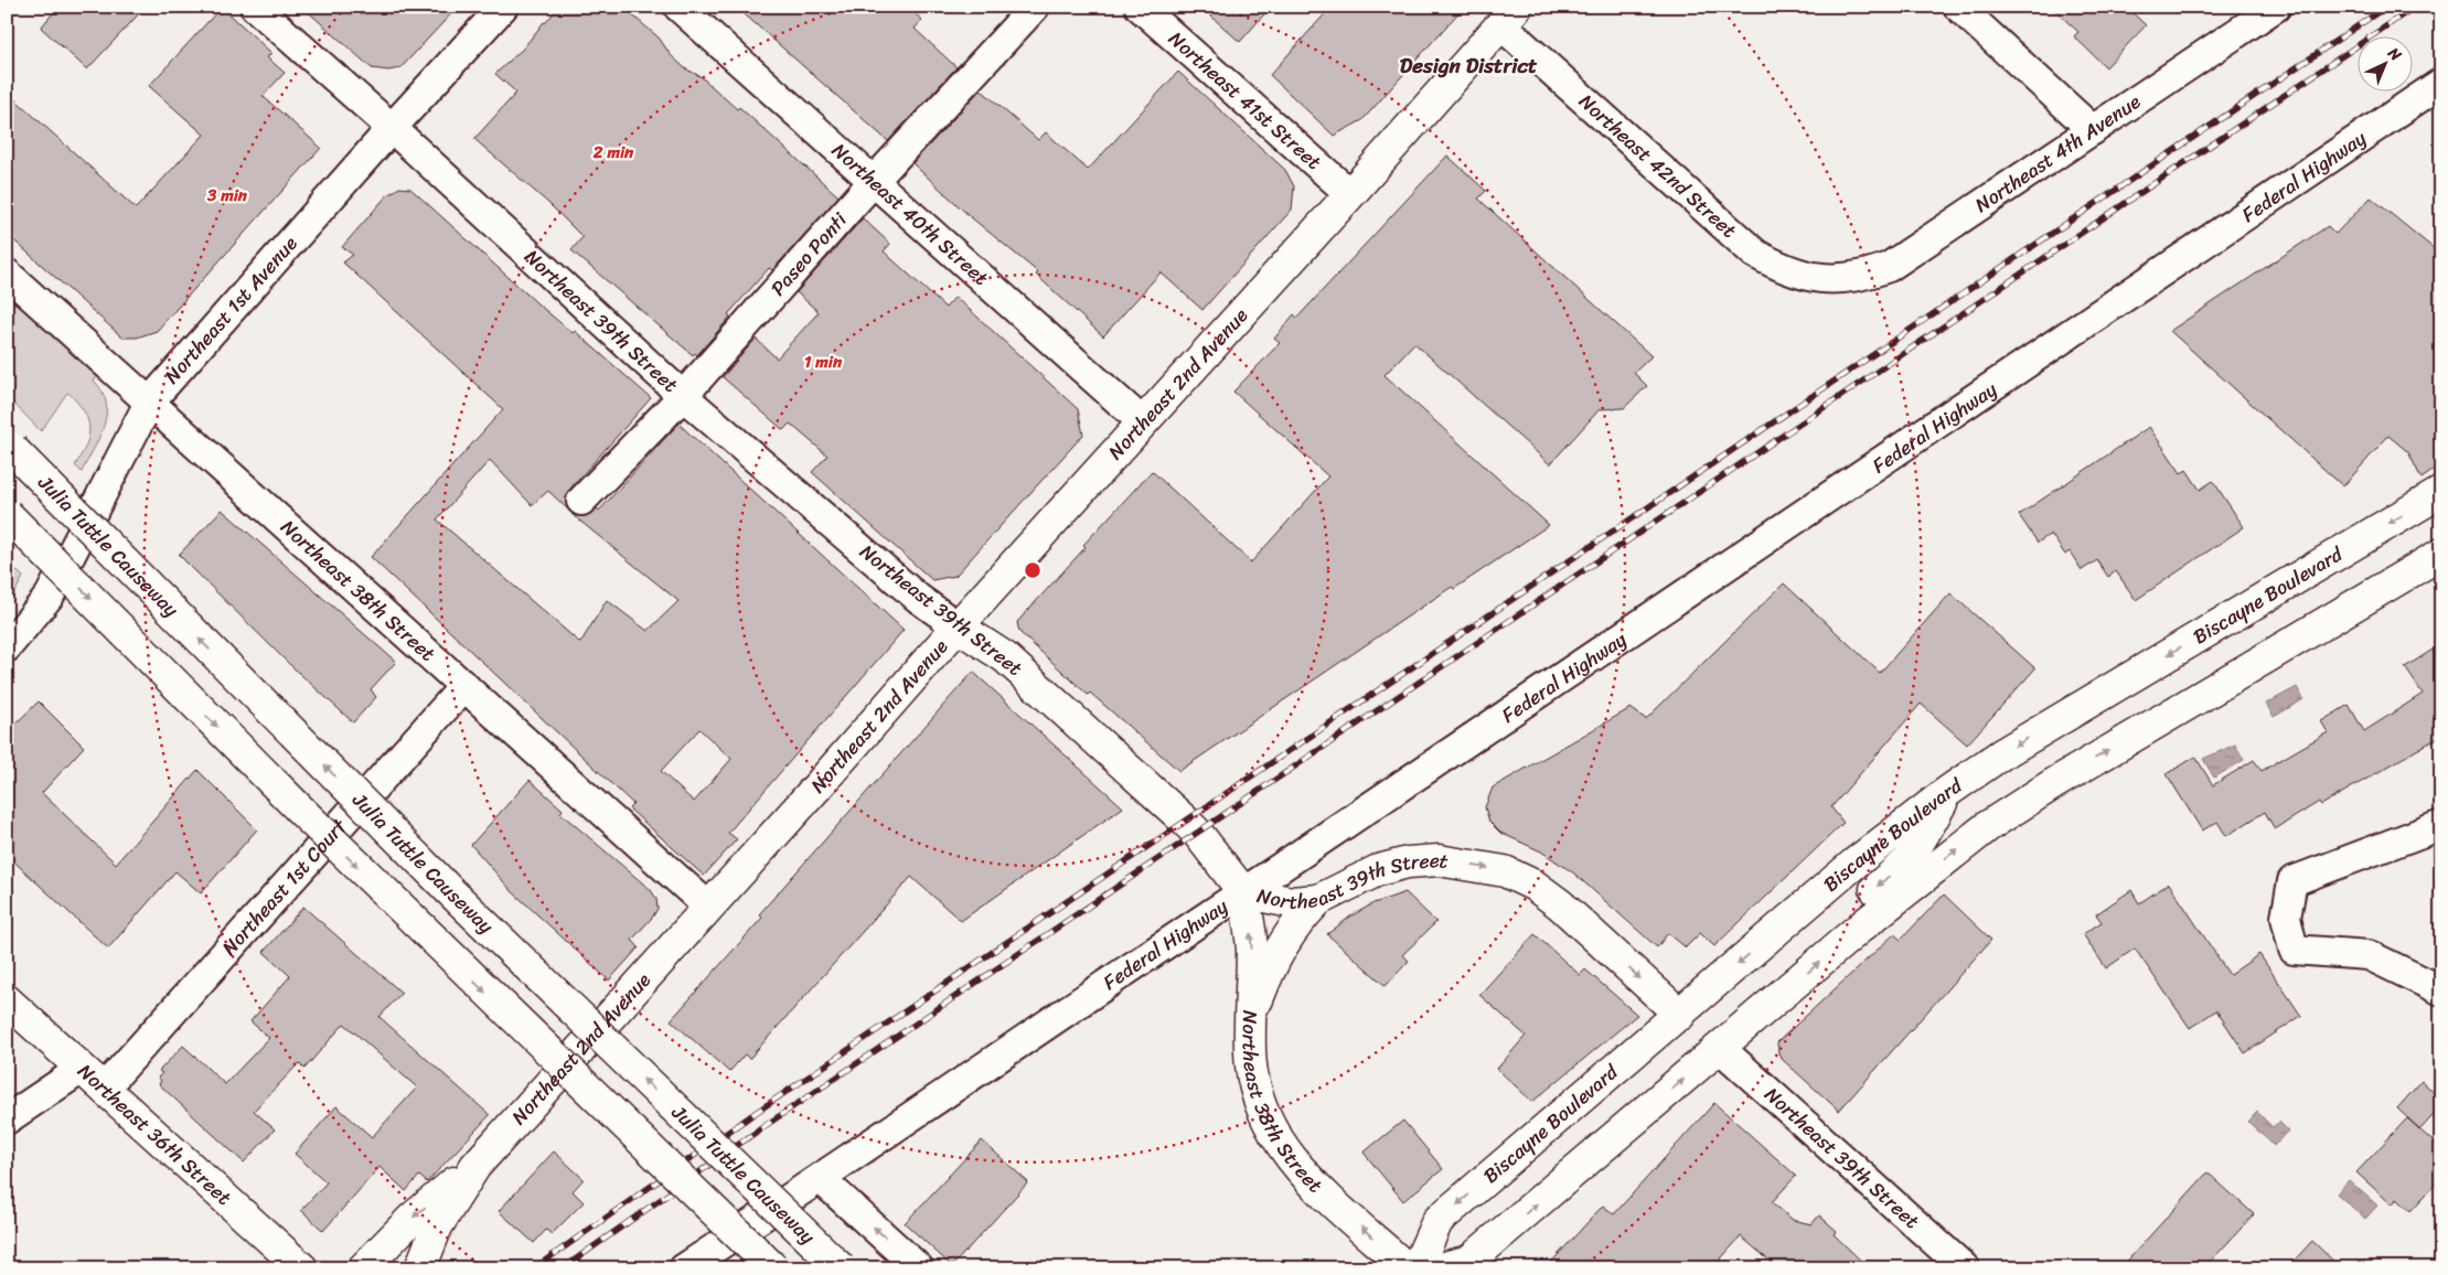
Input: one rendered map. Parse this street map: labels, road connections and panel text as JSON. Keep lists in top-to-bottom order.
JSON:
{
  "streets": {
    "main road": [
      "Northeast 39th Street",
      "Northeast 2nd Avenue",
      "Julia Tuttle Causeway",
      "Northeast 38th Street",
      "Biscayne Boulevard",
      "Northeast 36th Street"
    ],
    "street": [
      "Northeast 41st Street",
      "Northeast 4th Avenue",
      "Northeast 42nd Street",
      "Federal Highway",
      "Northeast 40th Street",
      "Paseo Ponti",
      "Northeast 1st Avenue",
      "Northeast 1st Court"
    ]
  },
  "crossings": [
    ["Northeast 41st Street", "Northeast 2nd Avenue"],
    ["Northeast 4th Avenue", "Northeast 42nd Street"],
    ["Northeast 42nd Street", "Northeast 2nd Avenue"],
    ["Federal Highway", "Northeast 39th Street"],
    ["Federal Highway", "Northeast 38th Street"],
    ["Northeast 40th Street", "Paseo Ponti"],
    ["Northeast 40th Street", "Northeast 2nd Avenue"],
    ["Paseo Ponti", "Northeast 39th Street"],
    ["Northeast 1st Avenue", "Northeast 39th Street"],
    ["Northeast 1st Avenue", "Northeast 38th Street"],
    ["Northeast 39th Street", "Northeast 2nd Avenue"],
    ["Northeast 39th Street", "Northeast 38th Street"],
    ["Northeast 39th Street", "Biscayne Boulevard"],
    ["Northeast 2nd Avenue", "Northeast 38th Street"],
    ["Northeast 38th Street", "Northeast 1st Court"],
    ["Northeast 1st Court", "Northeast 36th Street"]
  ],
  "districts": ["Design District"],
  "north": "top right",
  "rings": ["2 min", "3 min", "1 min"]
}
